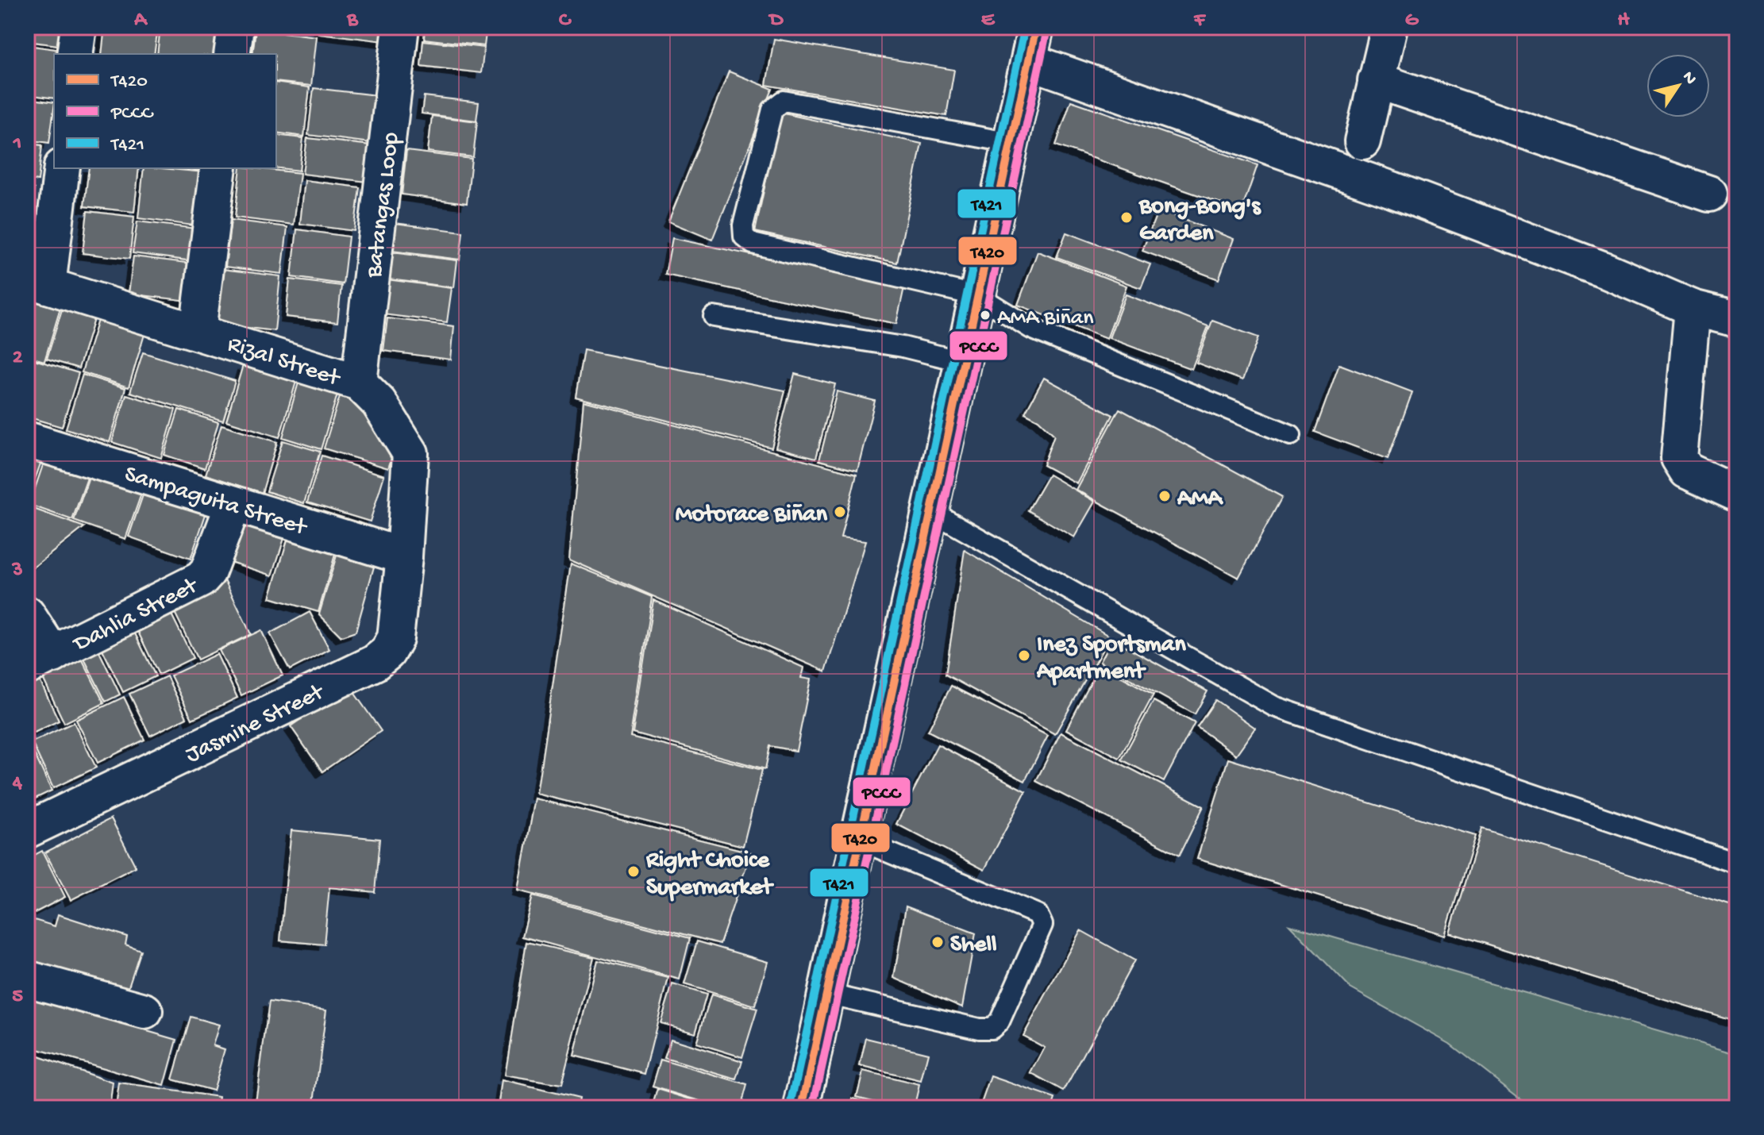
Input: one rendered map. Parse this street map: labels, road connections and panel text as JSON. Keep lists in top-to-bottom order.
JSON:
{
  "streets": {
    "main road": [
      "Batangas Loop",
      "Rizal Street",
      "Sampaguita Street",
      "Dahlia Street",
      "Jasmine Street"
    ]
  },
  "crossings": [
    ["Batangas Loop", "Rizal Street"],
    ["Rizal Street", "Sampaguita Street"],
    ["Rizal Street", "Jasmine Street"],
    ["Sampaguita Street", "Dahlia Street"],
    ["Sampaguita Street", "Jasmine Street"]
  ],
  "places": [
    "Bong-Bong's Garden",
    "AMA Biñan",
    "AMA",
    "Motorace Biñan",
    "Inez Sportsman Apartment",
    "Right Choice Supermarket",
    "Shell"
  ],
  "lines": ["transit line T420", "transit line T421", "transit line PCCC"],
  "legend": ["T420", "PCCC", "T421"],
  "north": "top right",
  "grid": {
    "columns": [
      "A",
      "B",
      "C",
      "D",
      "E",
      "F",
      "G",
      "H"
    ],
    "rows": [
      "1",
      "2",
      "3",
      "4",
      "5"
    ]
  }
}
